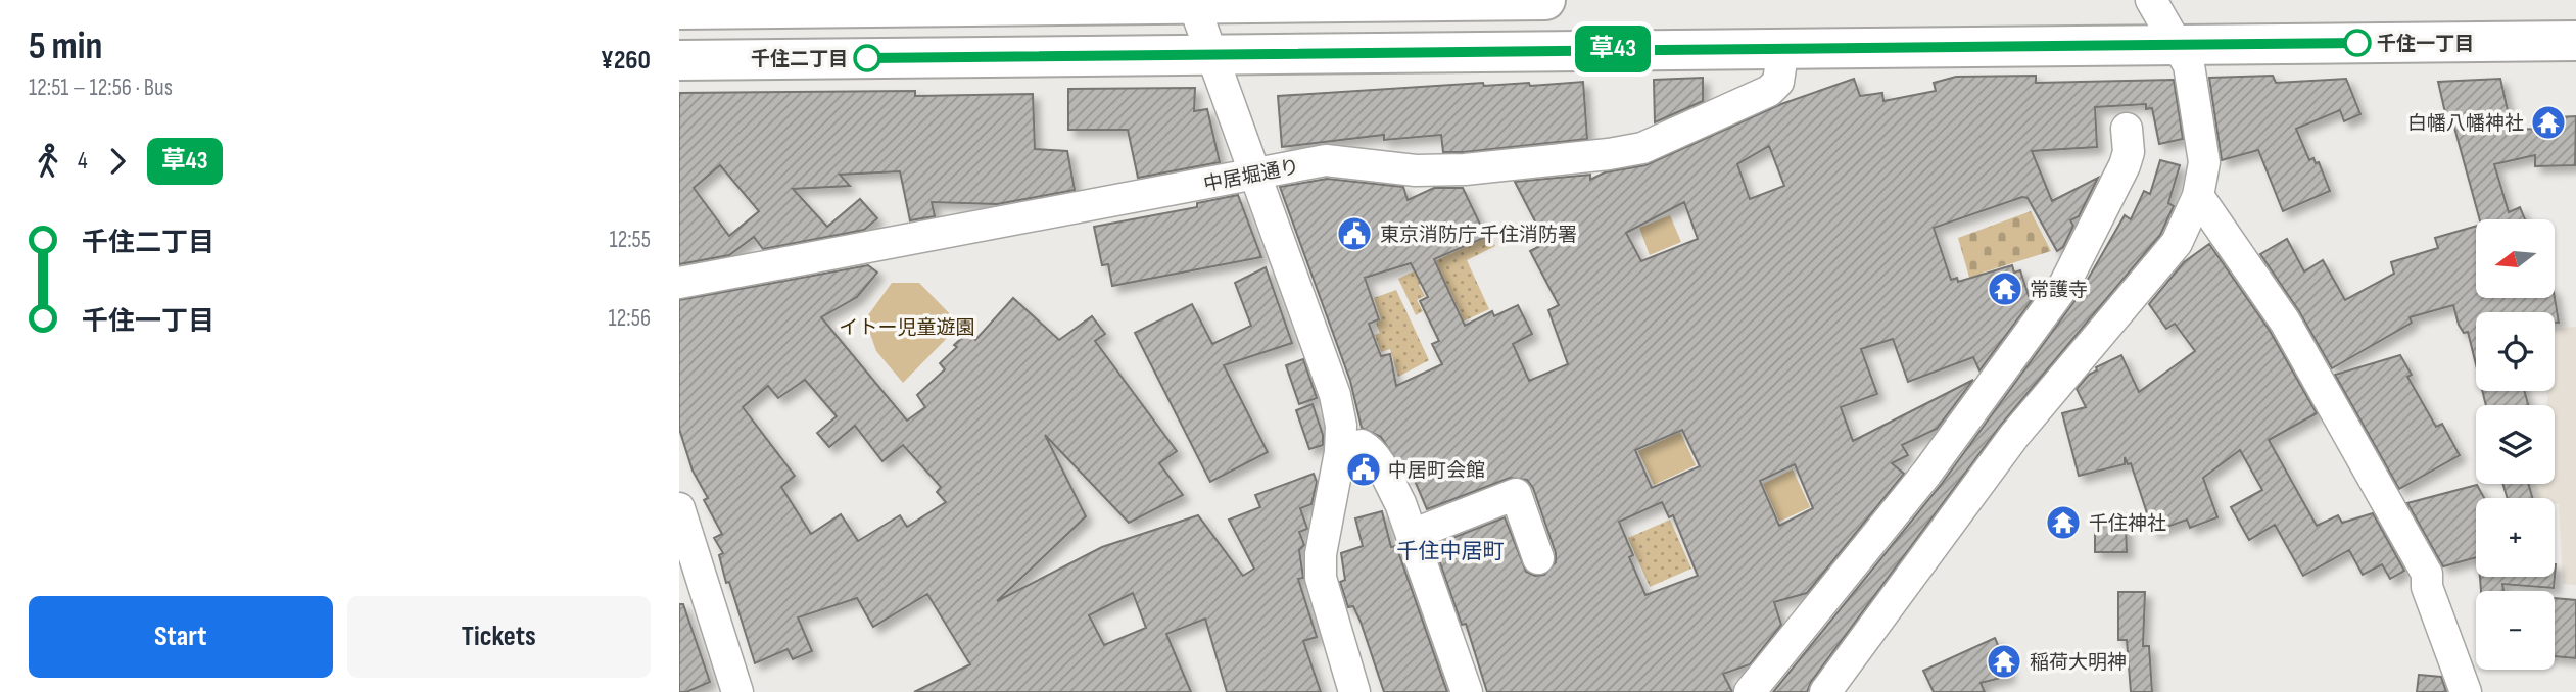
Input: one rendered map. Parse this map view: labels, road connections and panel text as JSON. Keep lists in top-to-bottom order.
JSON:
{
  "streets": {
    "street": ["中居堀通り"]
  },
  "districts": ["千住中居町"],
  "parks": ["イトー児童遊園"],
  "places": {
    "other": ["千住一丁目", "千住二丁目"],
    "temple": [
      "白幡八幡神社",
      "常護寺",
      "千住神社",
      "稲荷大明神"
    ],
    "public building": ["東京消防庁 千住消防署", "中居町会館"]
  },
  "lines": ["bus line 草43"],
  "north": "left",
  "page": {
    "heading": ["5 min", "12:51 – 12:56 · Bus", "¥260"],
    "on_map": "草43",
    "legs": ["4", "草43"],
    "list": [
      {
        "name": "千住二丁目",
        "value": "12:55"
      },
      {
        "name": "千住一丁目",
        "value": "12:56"
      }
    ],
    "map_buttons": ["+", "−"],
    "buttons": ["Start", "Tickets"]
  }
}
